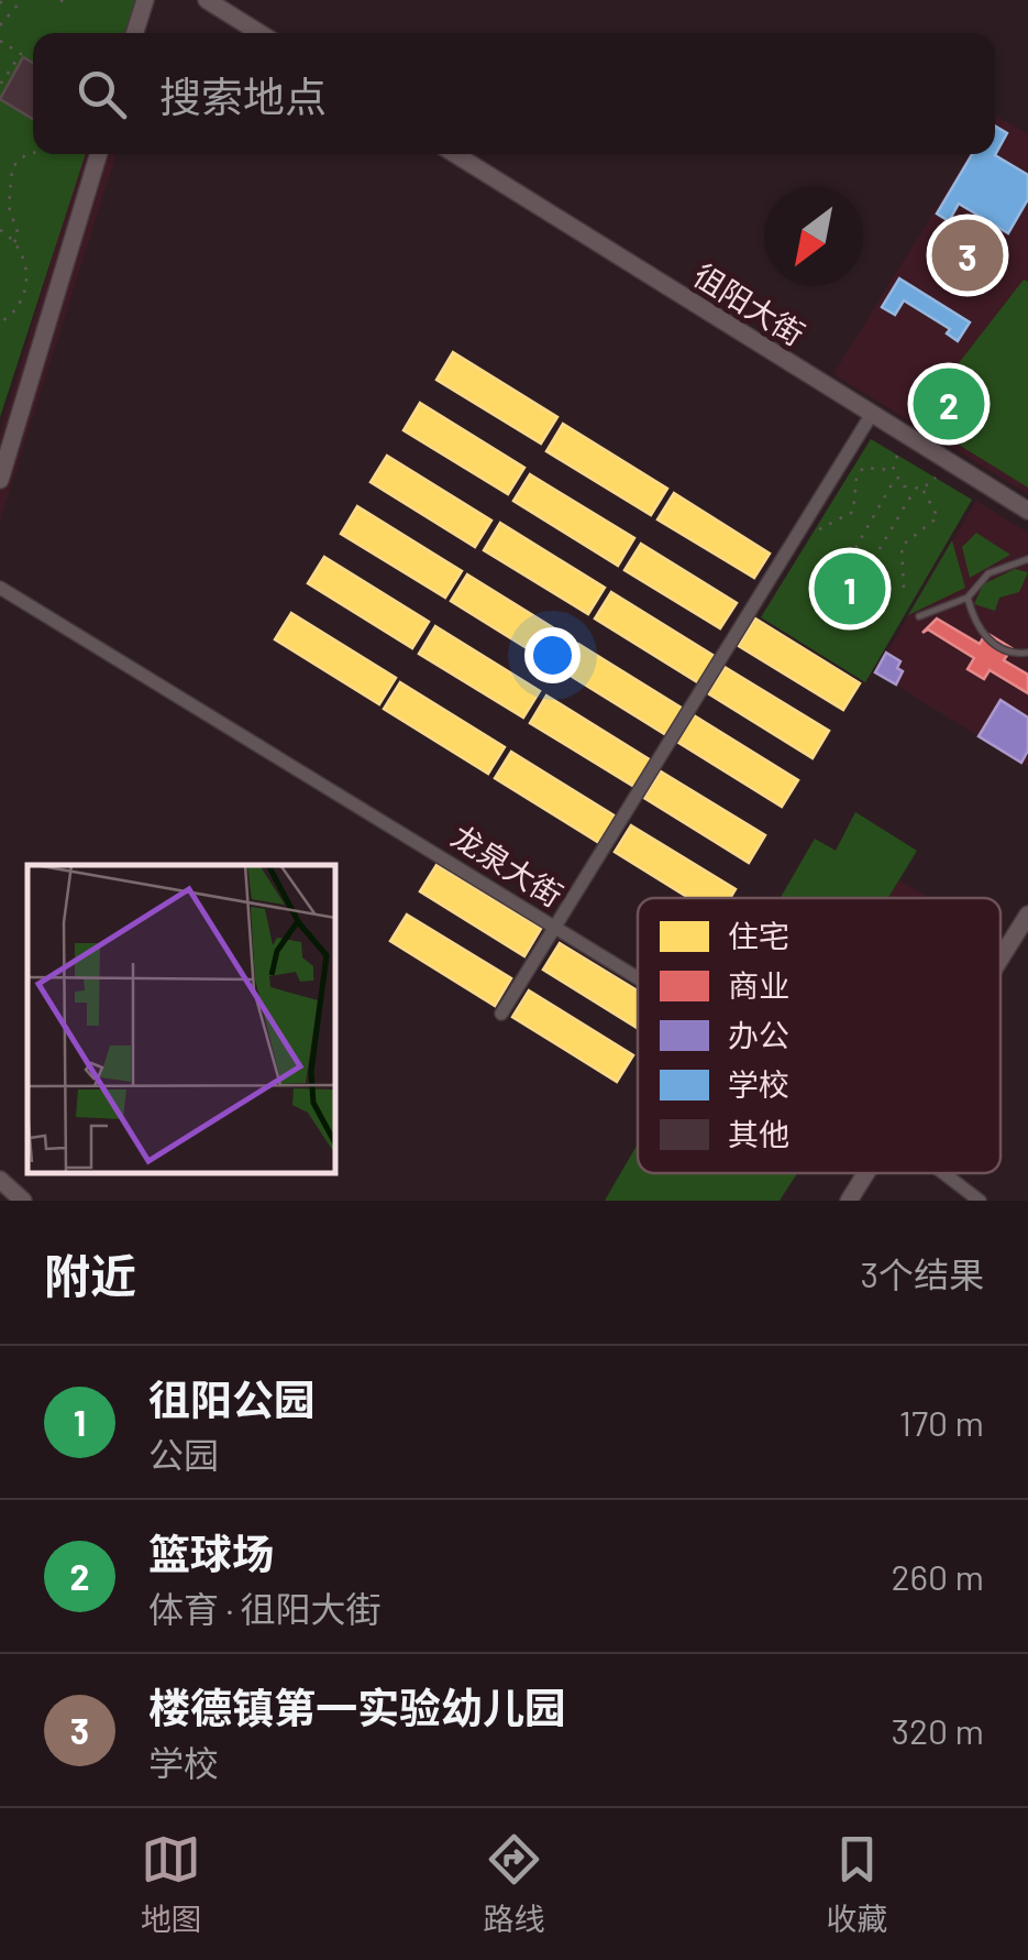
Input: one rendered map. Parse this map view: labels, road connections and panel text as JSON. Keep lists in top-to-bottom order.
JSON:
{
  "streets": {
    "street": ["徂阳大街", "龙泉大街"]
  },
  "legend": [
    "住宅",
    "商业",
    "办公",
    "学校",
    "其他"
  ],
  "north": "bottom left",
  "page": {
    "search": "搜索地点",
    "pins": ["3", "2", "1"],
    "heading": ["附近", "3个结果"],
    "list": [
      {
        "mark": "1",
        "name": "徂阳公园",
        "note": "公园",
        "value": "170 m"
      },
      {
        "mark": "2",
        "name": "篮球场",
        "note": "体育 · 徂阳大街",
        "value": "260 m"
      },
      {
        "mark": "3",
        "name": "楼德镇第一实验幼儿园",
        "note": "学校",
        "value": "320 m"
      }
    ],
    "nav": ["地图", "路线", "收藏"]
  }
}
